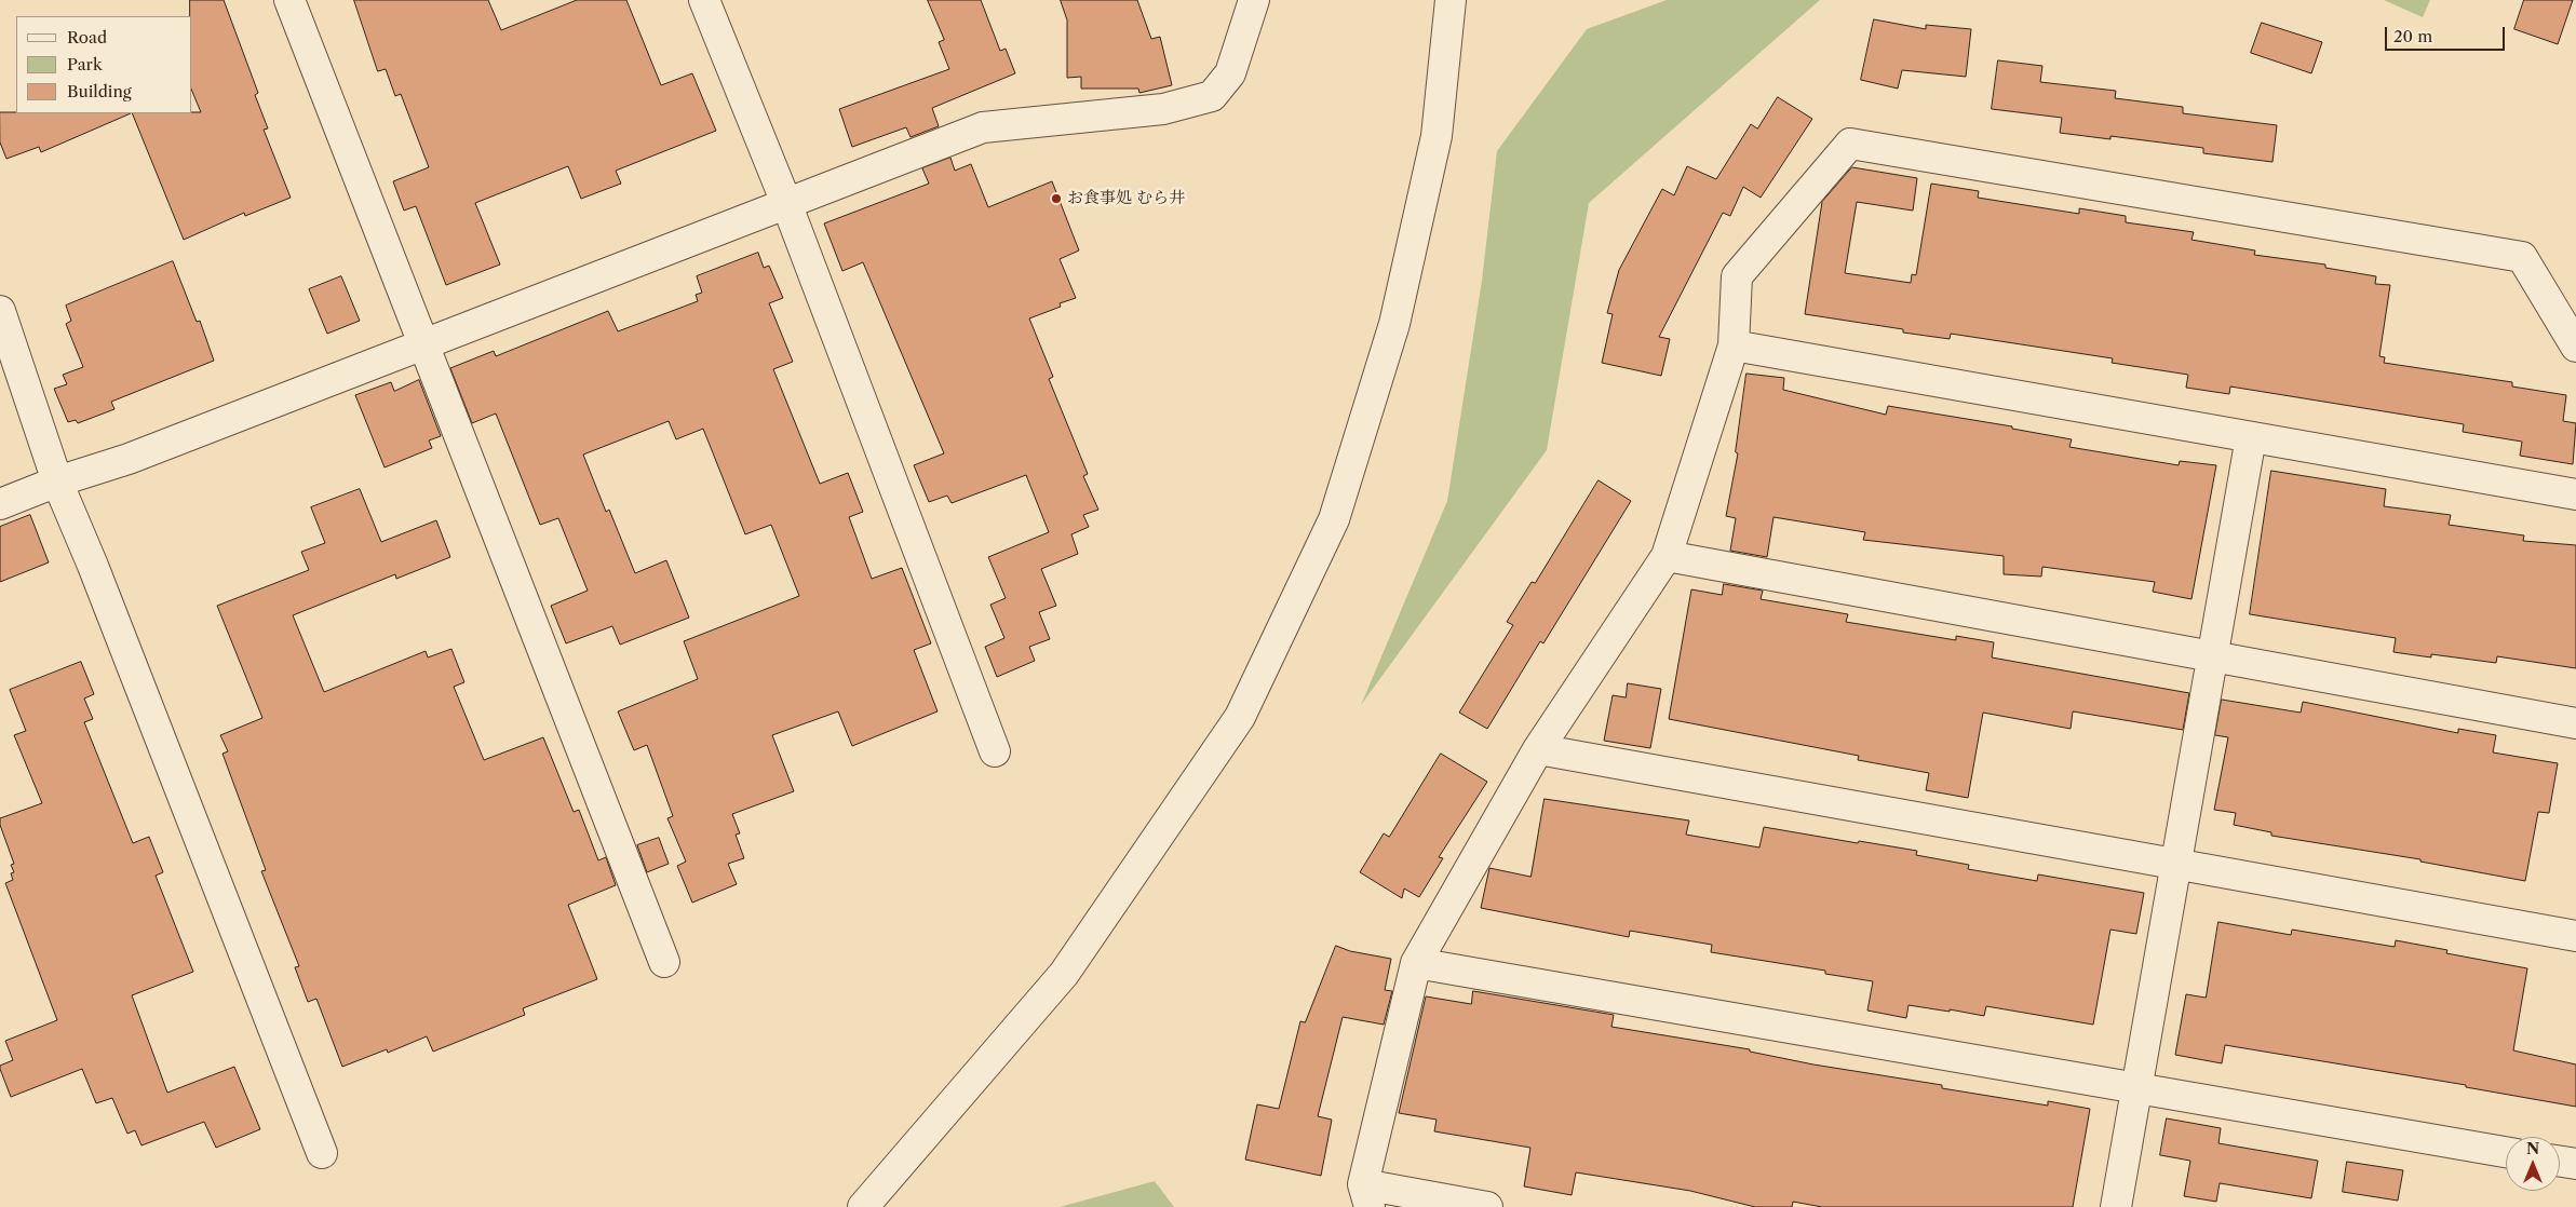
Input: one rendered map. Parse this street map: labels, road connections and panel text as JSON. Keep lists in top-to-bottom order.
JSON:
{
  "places": ["お食事処 むら井"],
  "legend": ["Road", "Park", "Building"],
  "scale_bar": "20 m",
  "north": "top"
}
